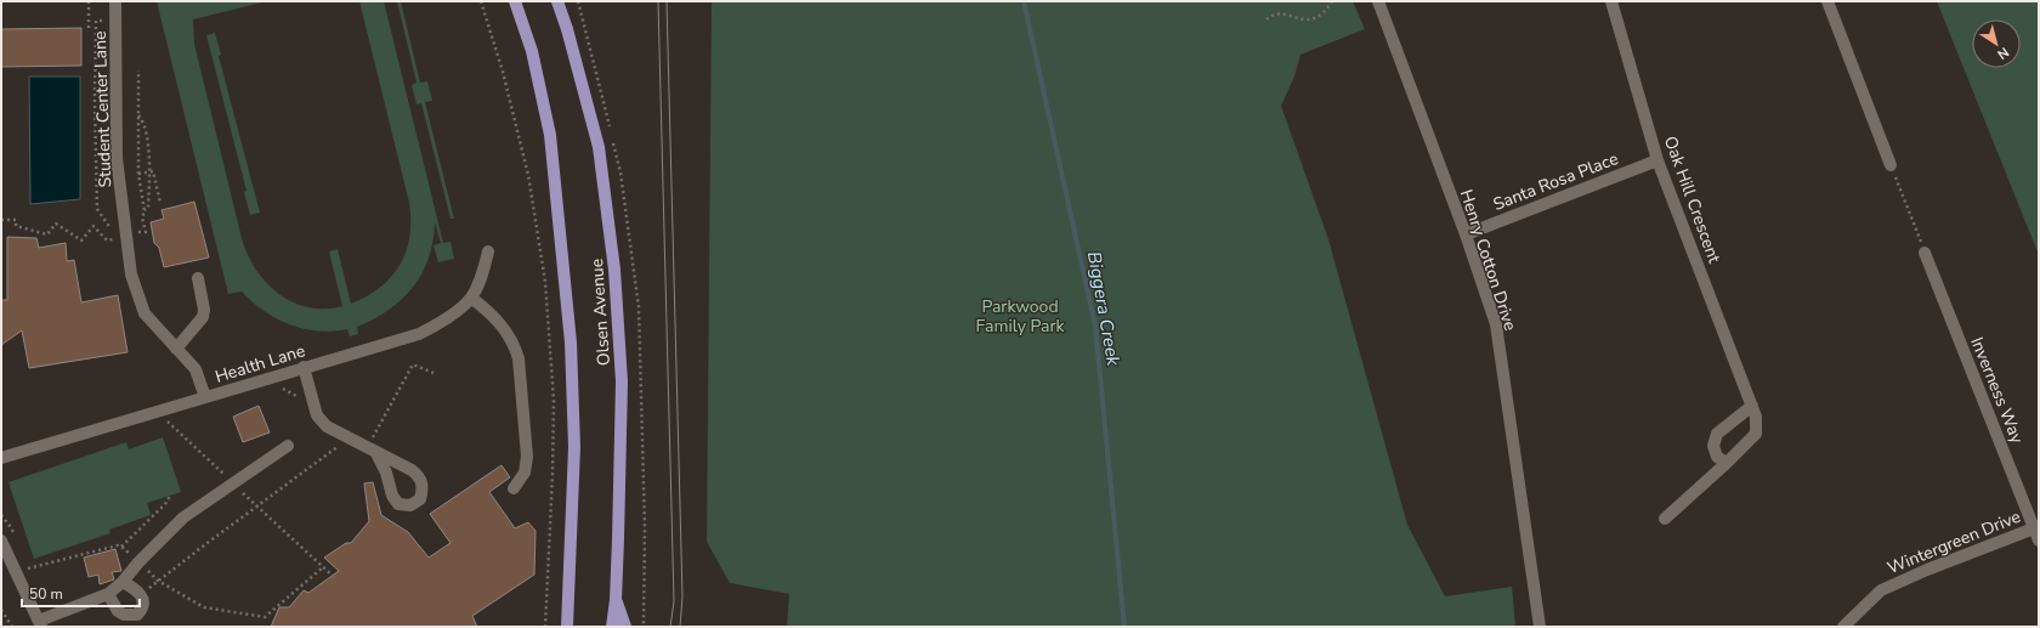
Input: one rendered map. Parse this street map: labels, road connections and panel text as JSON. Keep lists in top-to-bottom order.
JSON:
{
  "streets": {
    "main road": ["Olsen Avenue"],
    "street": [
      "Student Center Lane",
      "Santa Rosa Place",
      "Oak Hill Crescent",
      "Henry Cotton Drive",
      "Health Lane",
      "Inverness Way",
      "Wintergreen Drive"
    ]
  },
  "crossings": [
    ["Student Center Lane", "Health Lane"],
    ["Santa Rosa Place", "Oak Hill Crescent"],
    ["Santa Rosa Place", "Henry Cotton Drive"],
    ["Inverness Way", "Wintergreen Drive"]
  ],
  "water": ["Biggera Creek"],
  "parks": ["Parkwood Family Park"],
  "scale_bar": "50 m",
  "north": "bottom right"
}
